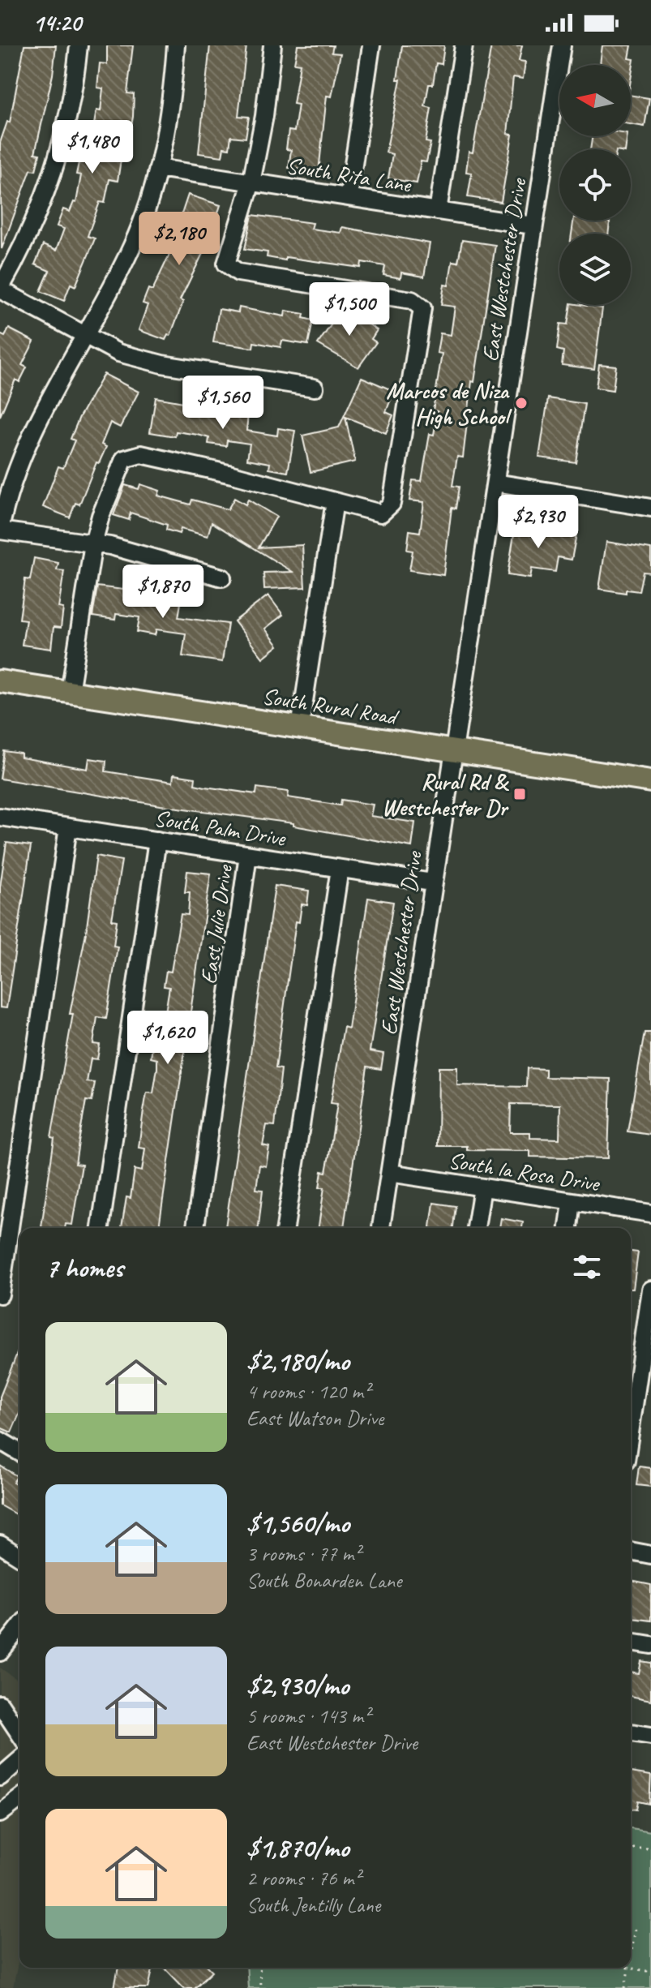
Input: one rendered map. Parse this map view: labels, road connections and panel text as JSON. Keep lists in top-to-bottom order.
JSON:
{
  "streets": {
    "main road": ["South Rural Road"],
    "street": [
      "South Rita Lane",
      "East Westchester Drive",
      "South Palm Drive",
      "East Julie Drive",
      "South la Rosa Drive"
    ]
  },
  "crossings": [
    ["South Rita Lane", "East Westchester Drive"],
    ["East Westchester Drive", "South Rural Road"],
    ["East Westchester Drive", "South Palm Drive"],
    ["East Westchester Drive", "South la Rosa Drive"],
    ["South Palm Drive", "East Julie Drive"]
  ],
  "places": {
    "other": ["Marcos de Niza High School"],
    "transit": ["Rural Rd & Westchester Dr"]
  },
  "north": "left",
  "page": {
    "status": "14:20",
    "price": [
      "$1,480",
      "$2,180",
      "$1,500",
      "$1,560",
      "$2,930",
      "$1,870",
      "$1,620"
    ],
    "heading": "7 homes",
    "list": [
      {
        "name": "$2,180/mo",
        "note": "4 rooms · 120 m² · East Watson Drive"
      },
      {
        "name": "$1,560/mo",
        "note": "3 rooms · 77 m² · South Bonarden Lane"
      },
      {
        "name": "$2,930/mo",
        "note": "5 rooms · 143 m² · East Westchester Drive"
      },
      {
        "name": "$1,870/mo",
        "note": "2 rooms · 76 m² · South Jentilly Lane"
      }
    ]
  }
}
